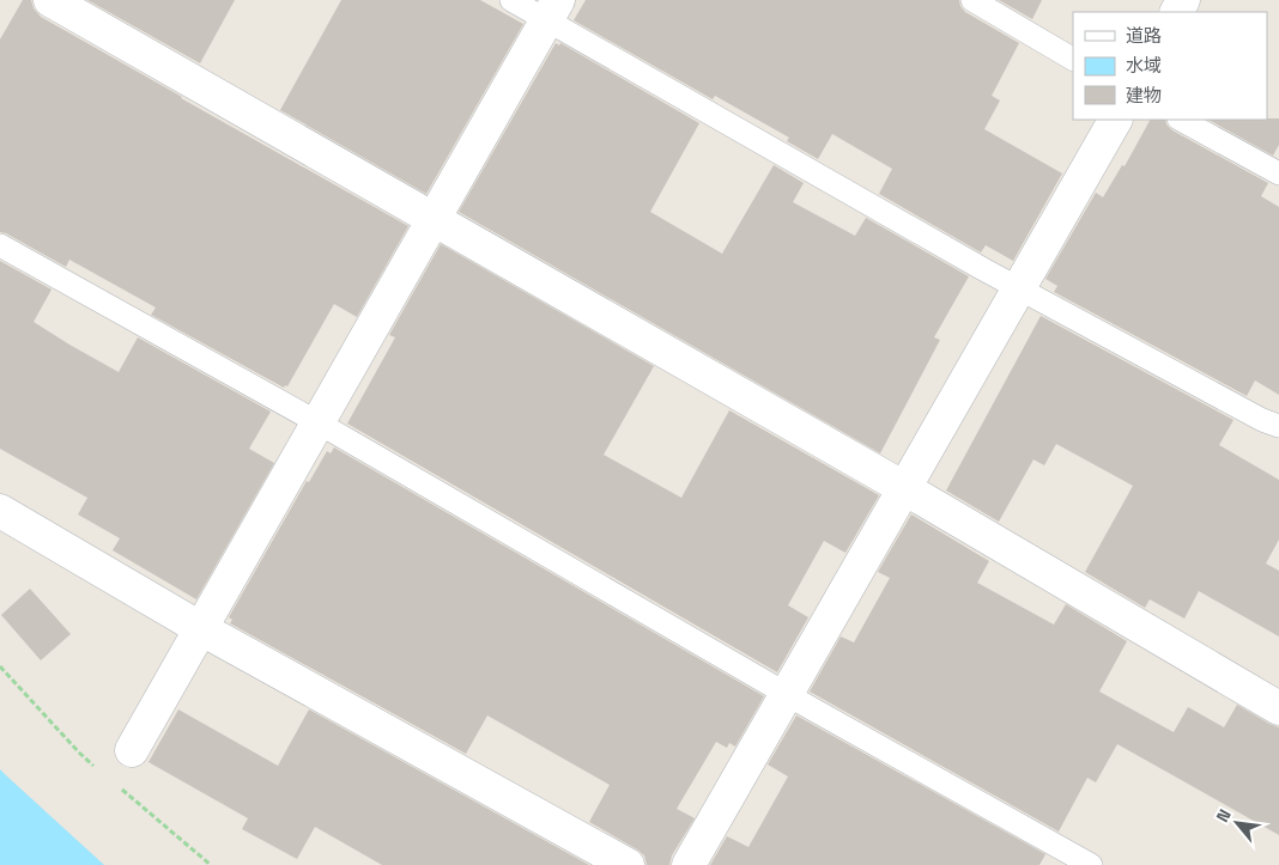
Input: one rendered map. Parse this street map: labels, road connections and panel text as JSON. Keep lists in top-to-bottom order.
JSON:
{
  "legend": ["道路", "水域", "建物"],
  "north": "top left"
}
